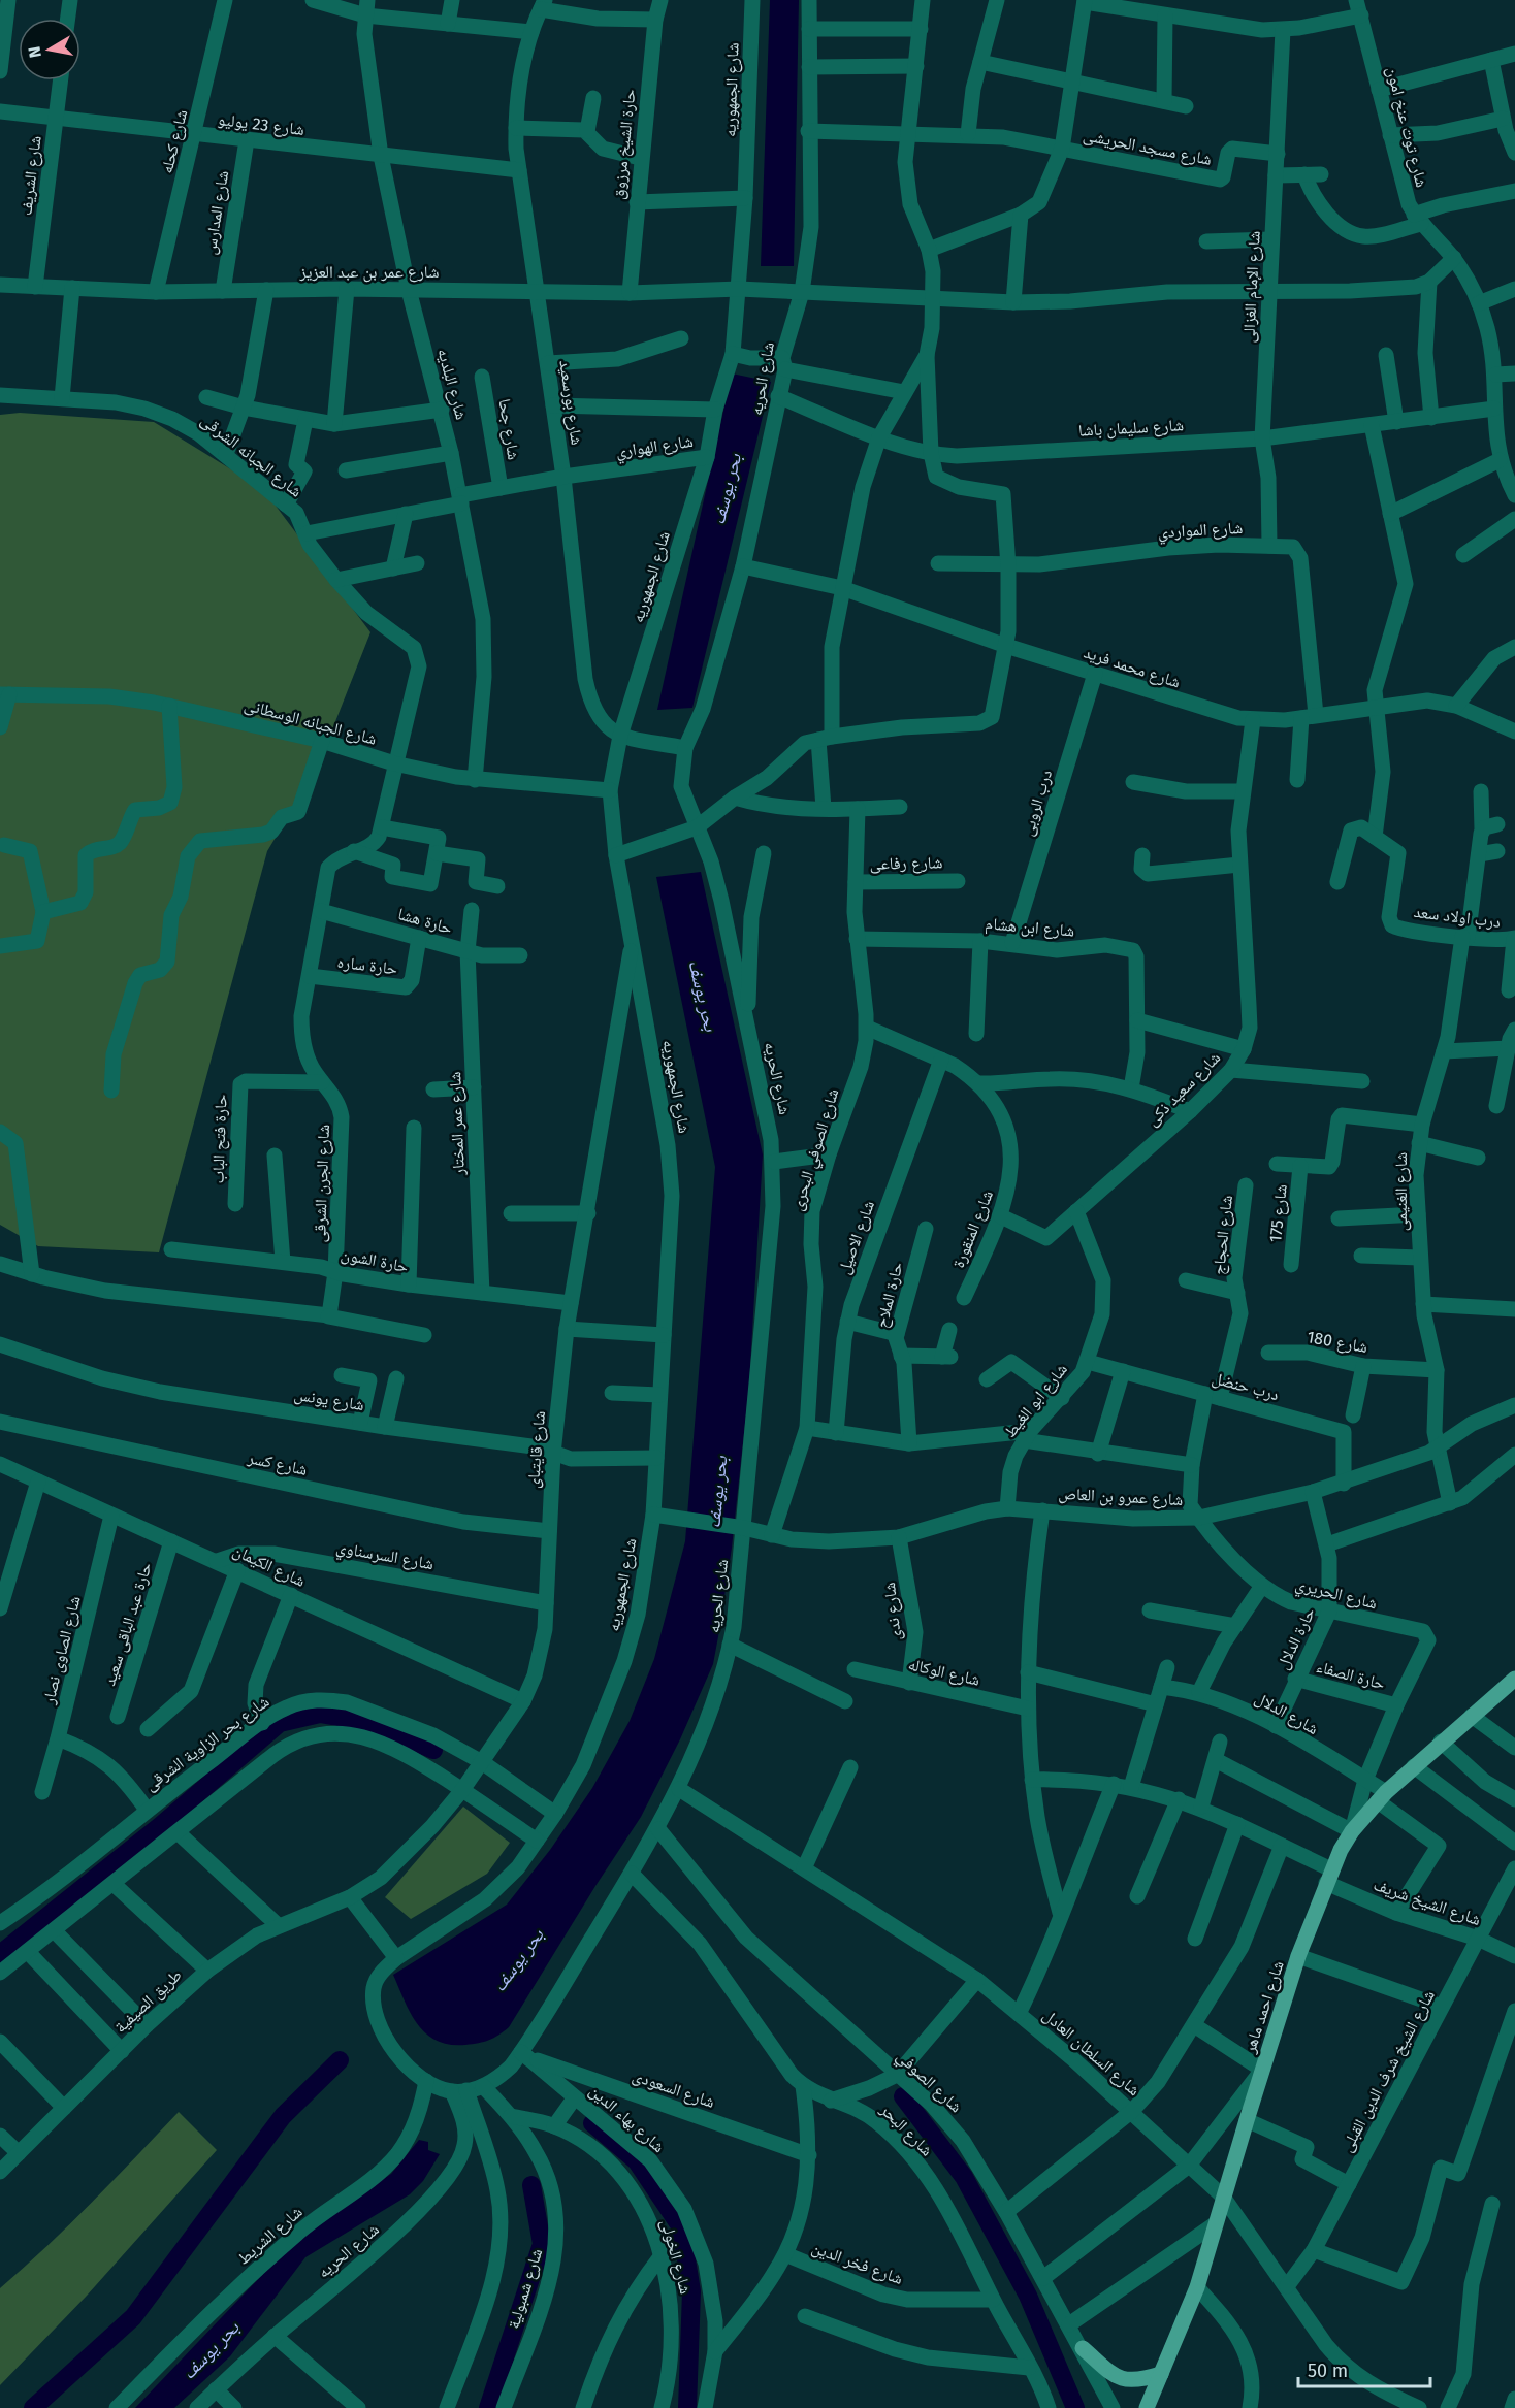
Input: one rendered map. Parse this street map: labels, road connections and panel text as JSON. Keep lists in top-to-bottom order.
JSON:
{
  "streets": {
    "main road": ["شارع احمد ماهر"],
    "street": [
      "شارع الجمهوريه",
      "شارع 23 يوليو",
      "شارع توت عنخ امون",
      "شارع كحله",
      "حارة الشيخ مرزوق",
      "شارع مسجد الحريشى",
      "شارع الشريف",
      "شارع المدارس",
      "شارع عمر بن عبد العزيز",
      "شارع الإمام الغزالى",
      "شارع الحريه",
      "شارع البلديه",
      "شارع بورسعيد",
      "شارع سليمان باشا",
      "شارع جحا",
      "شارع الهواري",
      "شارع الجبانه الشرقى",
      "شارع المواردي",
      "شارع محمد فريد",
      "شارع الجبانه الوسطانى",
      "درب الروبى",
      "شارع رفاعى",
      "درب اولاد سعد",
      "حارة هشا",
      "شارع ابن هشام",
      "حارة ساره",
      "شارع سعيد ذكى",
      "شارع عمر المختار",
      "حارة فتح الباب",
      "شارع الصوفي البحرى",
      "شارع الجرن الشرقى",
      "شارع الغنيمى",
      "شارع 175",
      "شارع المنقورة",
      "شارع الحجاج",
      "شارع الاصيل",
      "حارة الشون",
      "حارة الملاح",
      "شارع 180",
      "درب حنضل",
      "شارع يونس",
      "شارع ابو الغيط",
      "شارع قايتباى",
      "شارع كسر",
      "شارع عمرو بن العاص",
      "شارع السرسناوي",
      "شارع الكيمان",
      "شارع الحريري",
      "شارع ندى",
      "حارة عبد الباقى سعيد",
      "حارة الدلال",
      "شارع الصاوى نصار",
      "شارع الوكاله",
      "حارة الصفاء",
      "شارع الدلال",
      "شارع بحر الزاوية الشرقى",
      "شارع الشيخ شريف",
      "طريق الصيفية",
      "شارع السلطان العادل",
      "شارع الشيخ شرف الدين القبلى",
      "شارع الصوفي",
      "شارع السعودى",
      "شارع بهاء الدين",
      "شارع البحر",
      "شارع الشريط",
      "شارع الخولى",
      "شارع فخر الدين",
      "شارع شمبولية"
    ]
  },
  "crossings": [
    ["شارع الجمهوريه", "شارع عمر بن عبد العزيز"],
    ["شارع الجمهوريه", "شارع بورسعيد"],
    ["شارع الجمهوريه", "شارع الهواري"],
    ["شارع الجمهوريه", "شارع الجبانه الوسطانى"],
    ["شارع الجمهوريه", "شارع يونس"],
    ["شارع الجمهوريه", "شارع قايتباى"],
    ["شارع الجمهوريه", "شارع عمرو بن العاص"],
    ["شارع الجمهوريه", "شارع بحر الزاوية الشرقى"],
    ["شارع الجمهوريه", "شارع الشريط"],
    ["شارع 23 يوليو", "شارع كحله"],
    ["شارع 23 يوليو", "شارع الشريف"],
    ["شارع 23 يوليو", "شارع المدارس"],
    ["شارع 23 يوليو", "شارع البلديه"],
    ["شارع 23 يوليو", "شارع بورسعيد"],
    ["شارع توت عنخ امون", "شارع سليمان باشا"],
    ["شارع كحله", "شارع عمر بن عبد العزيز"],
    ["حارة الشيخ مرزوق", "شارع عمر بن عبد العزيز"],
    ["شارع مسجد الحريشى", "شارع الإمام الغزالى"],
    ["شارع الشريف", "شارع عمر بن عبد العزيز"],
    ["شارع المدارس", "شارع عمر بن عبد العزيز"],
    ["شارع عمر بن عبد العزيز", "شارع الإمام الغزالى"],
    ["شارع عمر بن عبد العزيز", "شارع الحريه"],
    ["شارع عمر بن عبد العزيز", "شارع البلديه"],
    ["شارع عمر بن عبد العزيز", "شارع بورسعيد"],
    ["شارع الإمام الغزالى", "شارع سليمان باشا"],
    ["شارع الإمام الغزالى", "شارع المواردي"],
    ["شارع الحريه", "شارع سليمان باشا"],
    ["شارع الحريه", "شارع محمد فريد"],
    ["شارع الحريه", "شارع عمرو بن العاص"],
    ["شارع الحريه", "شارع السلطان العادل"],
    ["شارع الحريه", "شارع الصوفي"],
    ["شارع الحريه", "شارع السعودى"],
    ["شارع الحريه", "شارع بهاء الدين"],
    ["شارع الحريه", "شارع البحر"],
    ["شارع الحريه", "شارع شمبولية"],
    ["شارع البلديه", "شارع الهواري"],
    ["شارع البلديه", "شارع الجبانه الوسطانى"],
    ["شارع بورسعيد", "شارع الهواري"],
    ["شارع جحا", "شارع الهواري"],
    ["شارع الهواري", "شارع الجبانه الشرقى"],
    ["شارع الجبانه الشرقى", "شارع الجبانه الوسطانى"],
    ["شارع المواردي", "شارع محمد فريد"],
    ["شارع محمد فريد", "درب الروبى"],
    ["شارع محمد فريد", "شارع سعيد ذكى"],
    ["درب الروبى", "شارع ابن هشام"],
    ["شارع رفاعى", "شارع الصوفي البحرى"],
    ["درب اولاد سعد", "شارع الغنيمى"],
    ["حارة هشا", "حارة ساره"],
    ["حارة هشا", "شارع عمر المختار"],
    ["حارة هشا", "شارع الجرن الشرقى"],
    ["شارع ابن هشام", "شارع الصوفي البحرى"],
    ["حارة ساره", "شارع الجرن الشرقى"],
    ["شارع سعيد ذكى", "شارع المنقورة"],
    ["شارع سعيد ذكى", "شارع ابو الغيط"],
    ["شارع عمر المختار", "حارة الشون"],
    ["حارة فتح الباب", "شارع الجرن الشرقى"],
    ["شارع الصوفي البحرى", "شارع المنقورة"],
    ["شارع الصوفي البحرى", "شارع عمرو بن العاص"],
    ["شارع الجرن الشرقى", "حارة الشون"],
    ["شارع الغنيمى", "شارع 180"],
    ["شارع الغنيمى", "شارع عمرو بن العاص"],
    ["شارع المنقورة", "شارع الاصيل"],
    ["شارع الحجاج", "درب حنضل"],
    ["شارع الحجاج", "شارع عمرو بن العاص"],
    ["شارع الحجاج", "شارع الحريري"],
    ["حارة الشون", "شارع قايتباى"],
    ["درب حنضل", "شارع ابو الغيط"],
    ["درب حنضل", "شارع عمرو بن العاص"],
    ["شارع يونس", "شارع قايتباى"],
    ["شارع ابو الغيط", "شارع عمرو بن العاص"],
    ["شارع قايتباى", "شارع كسر"],
    ["شارع قايتباى", "شارع السرسناوي"],
    ["شارع قايتباى", "شارع الكيمان"],
    ["شارع قايتباى", "شارع بحر الزاوية الشرقى"],
    ["شارع قايتباى", "طريق الصيفية"],
    ["شارع عمرو بن العاص", "شارع الحريري"],
    ["شارع عمرو بن العاص", "شارع ندى"],
    ["شارع عمرو بن العاص", "حارة الدلال"],
    ["شارع السرسناوي", "شارع الكيمان"],
    ["شارع الكيمان", "حارة عبد الباقى سعيد"],
    ["شارع الكيمان", "شارع الصاوى نصار"],
    ["شارع الحريري", "حارة الدلال"],
    ["شارع الحريري", "حارة الصفاء"],
    ["شارع ندى", "شارع الوكاله"],
    ["حارة الدلال", "حارة الصفاء"],
    ["حارة الدلال", "شارع الدلال"],
    ["شارع الدلال", "شارع الشيخ شريف"],
    ["شارع الدلال", "شارع احمد ماهر"],
    ["شارع الشيخ شريف", "شارع احمد ماهر"],
    ["شارع الشيخ شريف", "شارع الشيخ شرف الدين القبلى"],
    ["شارع احمد ماهر", "شارع السلطان العادل"],
    ["شارع السلطان العادل", "شارع الشيخ شرف الدين القبلى"],
    ["شارع السعودى", "شارع بهاء الدين"],
    ["شارع البحر", "شارع فخر الدين"],
    ["شارع الخولى", "شارع شمبولية"]
  ],
  "water": ["بحر يوسف"],
  "scale_bar": "50 m",
  "north": "left"
}
